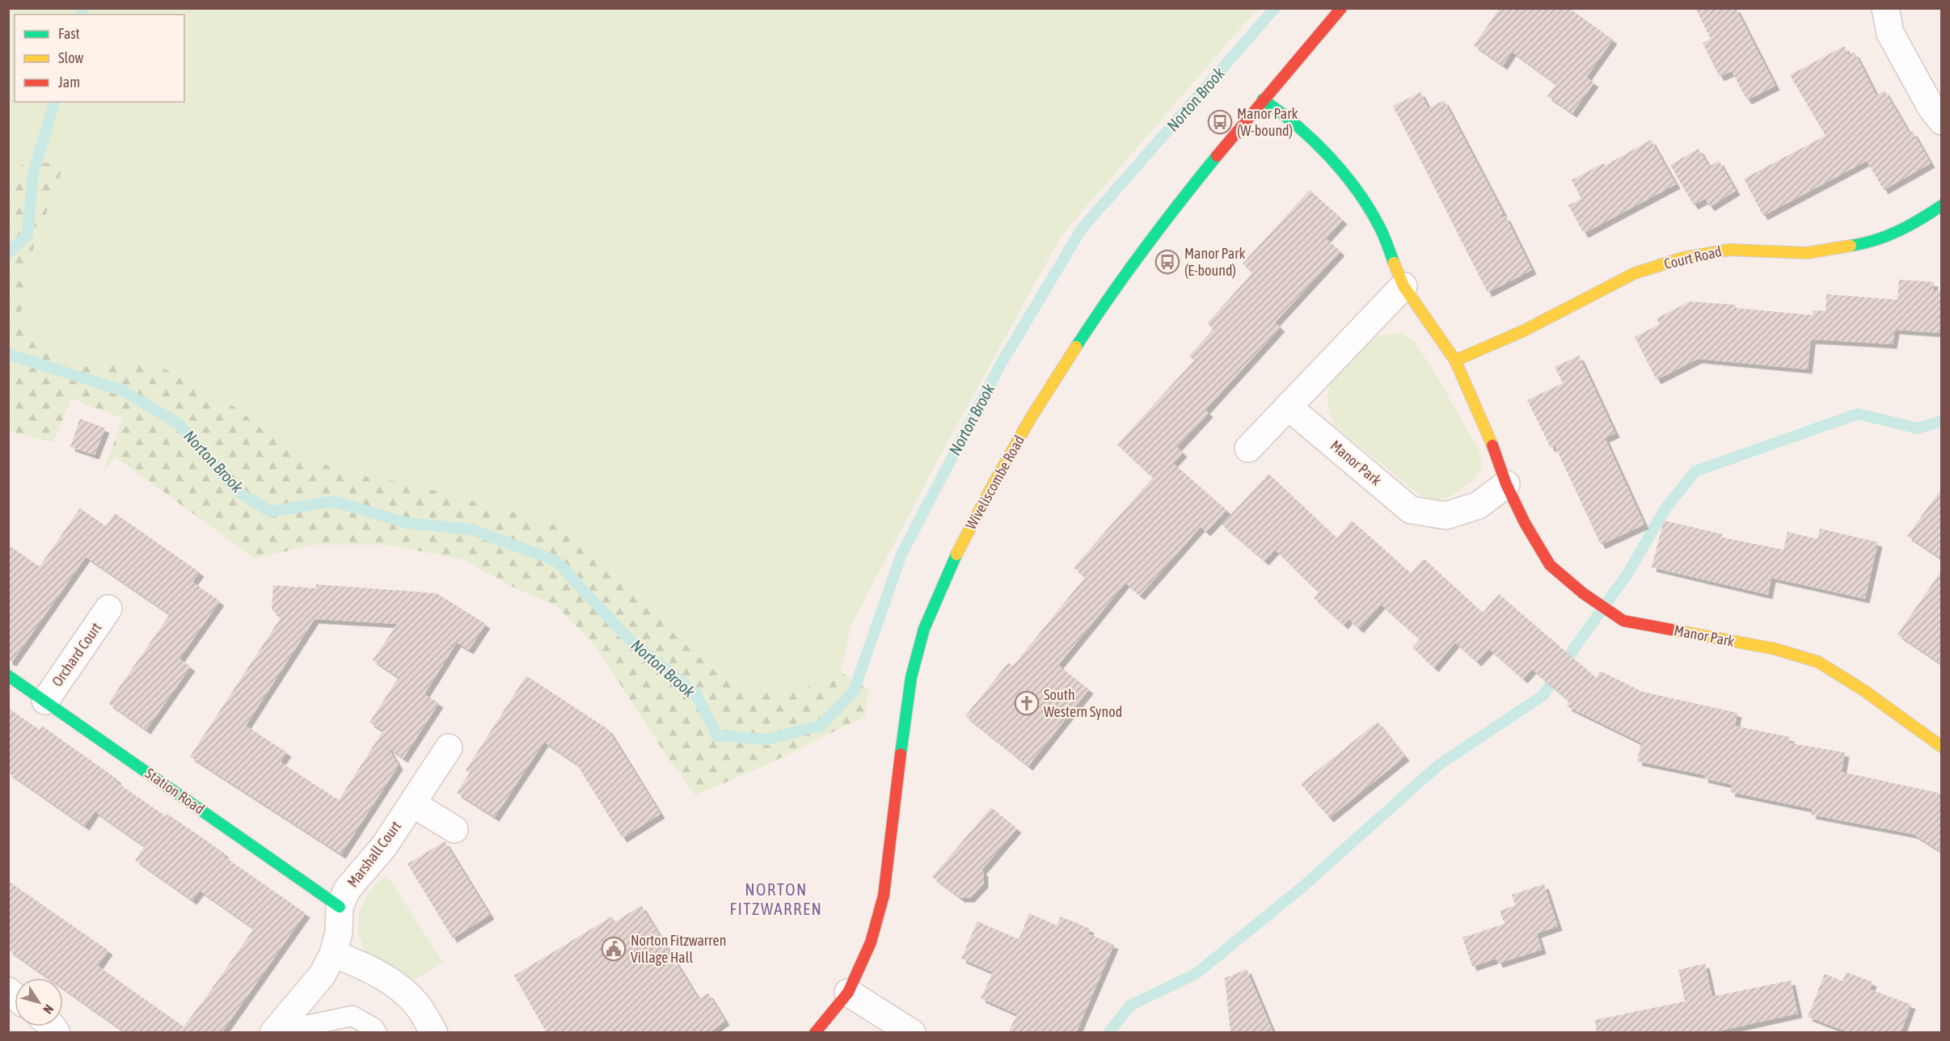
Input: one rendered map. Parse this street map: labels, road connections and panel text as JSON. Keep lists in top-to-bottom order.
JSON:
{
  "streets": {
    "street": [
      "Court Road",
      "Manor Park",
      "Wiveliscombe Road",
      "Orchard Court",
      "Station Road",
      "Marshall Court"
    ]
  },
  "crossings": [
    ["Court Road", "Manor Park"],
    ["Manor Park", "Wiveliscombe Road"],
    ["Orchard Court", "Station Road"],
    ["Station Road", "Marshall Court"]
  ],
  "districts": ["NORTON FITZWARREN"],
  "water": ["Norton Brook"],
  "places": {
    "bus stop": ["Manor Park (W-bound)", "Manor Park (E-bound)"],
    "church": ["South Western Synod"],
    "public building": ["Norton Fitzwarren Village Hall"]
  },
  "legend": ["Fast", "Slow", "Jam"],
  "north": "bottom right"
}
